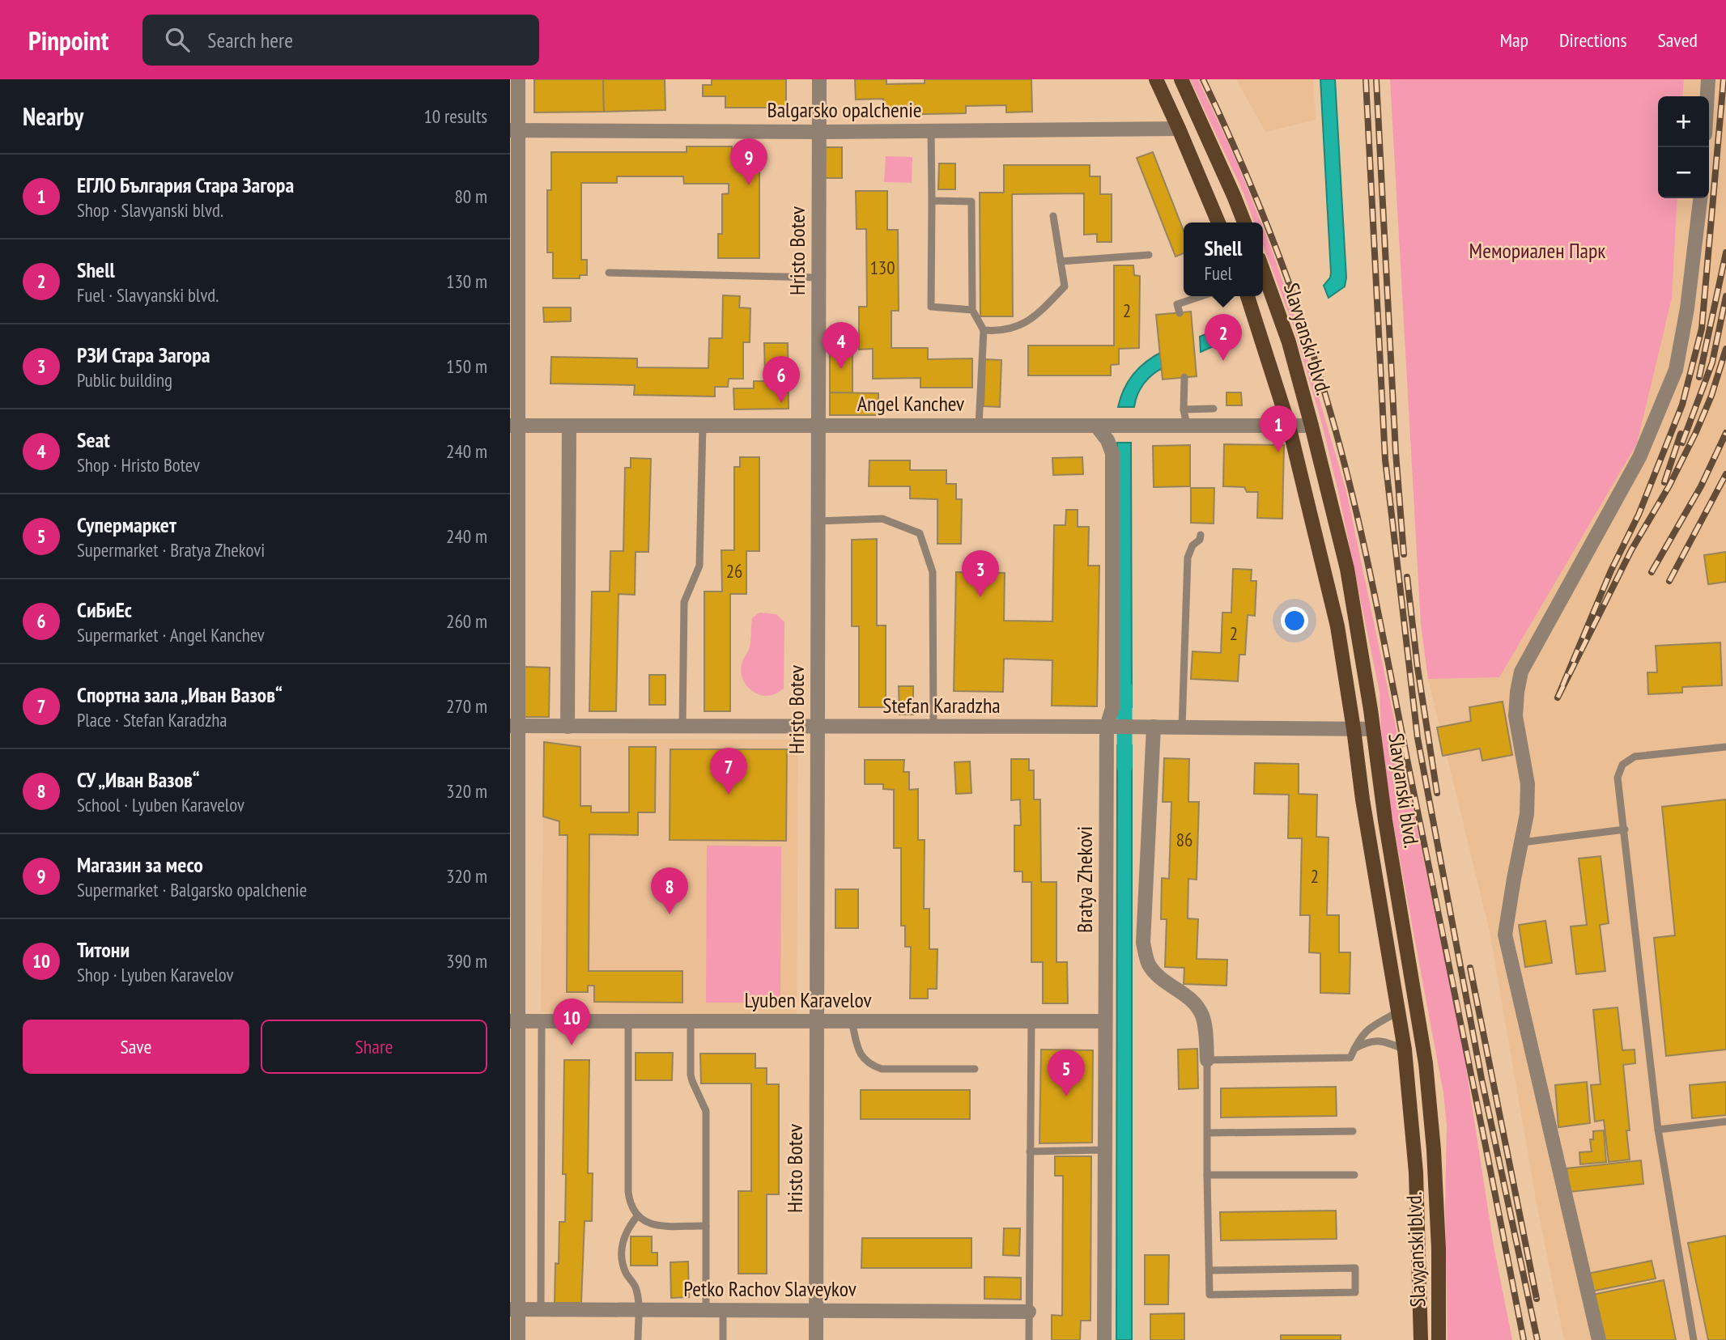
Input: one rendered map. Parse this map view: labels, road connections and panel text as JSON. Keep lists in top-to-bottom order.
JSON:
{
  "streets": {
    "main road": ["Slavyanski blvd."],
    "street": [
      "Balgarsko opalchenie",
      "Hristo Botev",
      "Angel Kanchev",
      "Stefan Karadzha",
      "Bratya Zhekovi",
      "Lyuben Karavelov",
      "Petko Rachov Slaveykov"
    ]
  },
  "crossings": [
    ["Balgarsko opalchenie", "Hristo Botev"],
    ["Hristo Botev", "Angel Kanchev"],
    ["Hristo Botev", "Stefan Karadzha"],
    ["Hristo Botev", "Lyuben Karavelov"],
    ["Hristo Botev", "Petko Rachov Slaveykov"],
    ["Slavyanski blvd.", "Angel Kanchev"],
    ["Slavyanski blvd.", "Stefan Karadzha"],
    ["Angel Kanchev", "Bratya Zhekovi"],
    ["Stefan Karadzha", "Bratya Zhekovi"],
    ["Bratya Zhekovi", "Lyuben Karavelov"]
  ],
  "parks": ["Мемориален Парк"],
  "house_numbers": [
    "130",
    "2",
    "26",
    "2",
    "86",
    "2"
  ],
  "page": {
    "header": "Pinpoint",
    "search": "Search here",
    "nav": ["Map", "Directions", "Saved"],
    "heading": ["Nearby", "10 results"],
    "map_buttons": ["+", "−"],
    "pins": [
      "9",
      "2",
      "4",
      "6",
      "1",
      "3",
      "7",
      "8",
      "10",
      "5"
    ],
    "list": [
      {
        "mark": "1",
        "name": "ЕГЛО България Стара Загора",
        "note": "Shop · Slavyanski blvd.",
        "value": "80 m"
      },
      {
        "mark": "2",
        "name": "Shell",
        "note": "Fuel · Slavyanski blvd.",
        "value": "130 m"
      },
      {
        "mark": "3",
        "name": "РЗИ Стара Загора",
        "note": "Public building",
        "value": "150 m"
      },
      {
        "mark": "4",
        "name": "Seat",
        "note": "Shop · Hristo Botev",
        "value": "240 m"
      },
      {
        "mark": "5",
        "name": "Супермаркет",
        "note": "Supermarket · Bratya Zhekovi",
        "value": "240 m"
      },
      {
        "mark": "6",
        "name": "СиБиЕс",
        "note": "Supermarket · Angel Kanchev",
        "value": "260 m"
      },
      {
        "mark": "7",
        "name": "Спортна зала „Иван Вазов“",
        "note": "Place · Stefan Karadzha",
        "value": "270 m"
      },
      {
        "mark": "8",
        "name": "СУ „Иван Вазов“",
        "note": "School · Lyuben Karavelov",
        "value": "320 m"
      },
      {
        "mark": "9",
        "name": "Магазин за месо",
        "note": "Supermarket · Balgarsko opalchenie",
        "value": "320 m"
      },
      {
        "mark": "10",
        "name": "Титони",
        "note": "Shop · Lyuben Karavelov",
        "value": "390 m"
      }
    ],
    "popup": ["Shell", "Fuel"],
    "buttons": ["Save", "Share"]
  }
}
